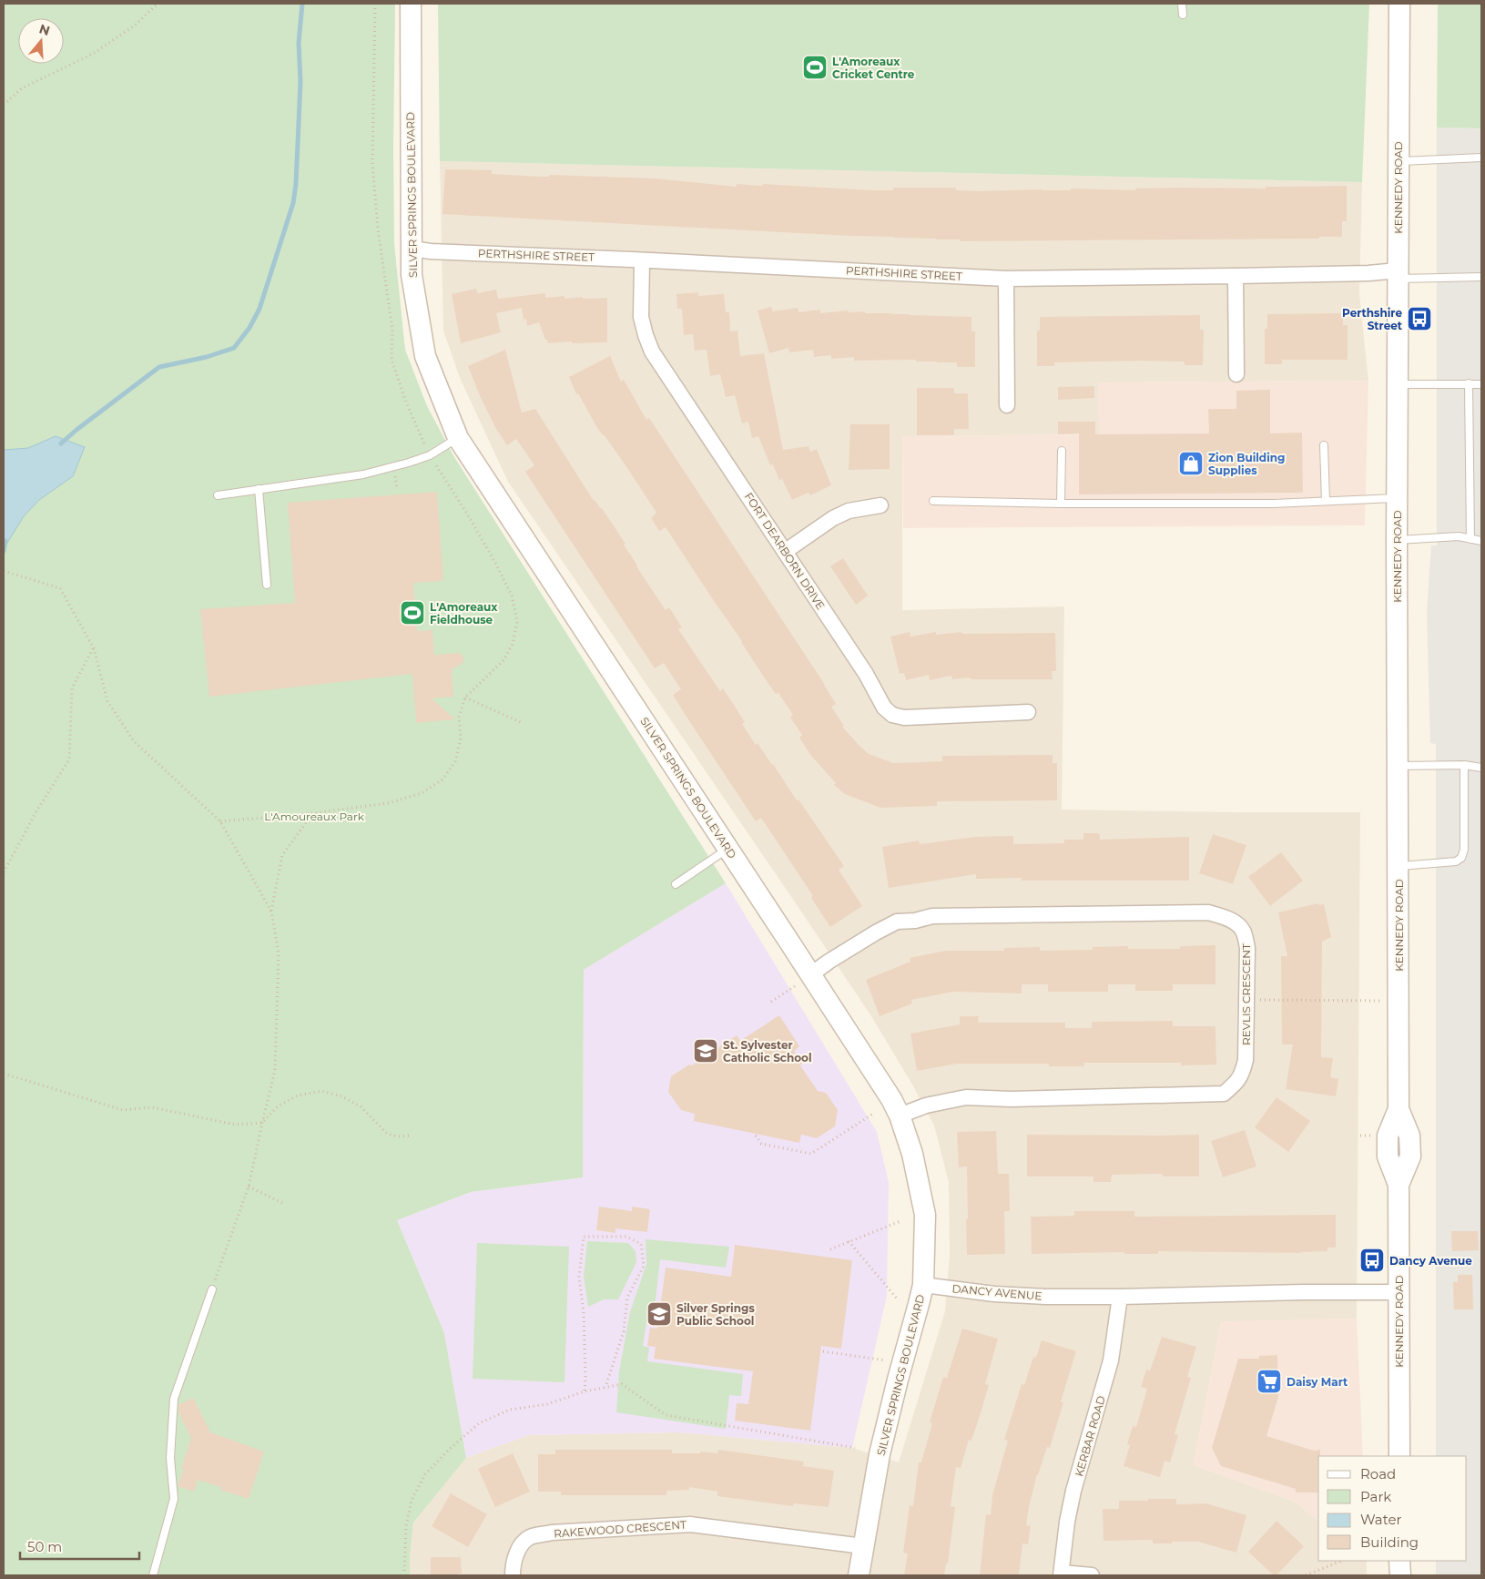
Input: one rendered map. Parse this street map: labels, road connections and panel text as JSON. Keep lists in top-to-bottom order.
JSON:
{
  "streets": {
    "street": [
      "KENNEDY ROAD",
      "SILVER SPRINGS BOULEVARD",
      "PERTHSHIRE STREET",
      "FORT DEARBORN DRIVE",
      "REVLIS CRESCENT",
      "DANCY AVENUE",
      "KERBAR ROAD",
      "RAKEWOOD CRESCENT"
    ]
  },
  "crossings": [
    ["KENNEDY ROAD", "PERTHSHIRE STREET"],
    ["KENNEDY ROAD", "DANCY AVENUE"],
    ["SILVER SPRINGS BOULEVARD", "PERTHSHIRE STREET"],
    ["SILVER SPRINGS BOULEVARD", "REVLIS CRESCENT"],
    ["SILVER SPRINGS BOULEVARD", "DANCY AVENUE"],
    ["SILVER SPRINGS BOULEVARD", "RAKEWOOD CRESCENT"],
    ["PERTHSHIRE STREET", "FORT DEARBORN DRIVE"],
    ["DANCY AVENUE", "KERBAR ROAD"]
  ],
  "parks": ["L'Amoureaux Park"],
  "places": {
    "sports": ["L'Amoreaux Cricket Centre", "L'Amoreaux Fieldhouse"],
    "bus stop": ["Perthshire Street", "Dancy Avenue"],
    "shop": ["Zion Building Supplies"],
    "school or university": ["St. Sylvester Catholic School", "Silver Springs Public School"],
    "supermarket": ["Daisy Mart"]
  },
  "legend": [
    "Road",
    "Park",
    "Water",
    "Building"
  ],
  "scale_bar": "50 m",
  "north": "top"
}
